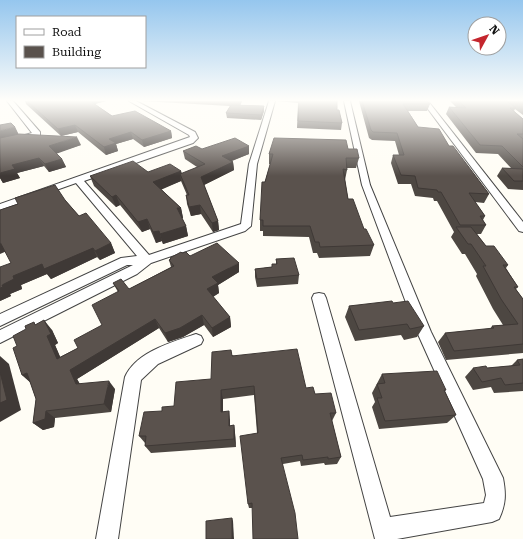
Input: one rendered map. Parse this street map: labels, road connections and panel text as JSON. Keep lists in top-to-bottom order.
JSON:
{
  "legend": ["Road", "Building"],
  "north": "top right"
}
